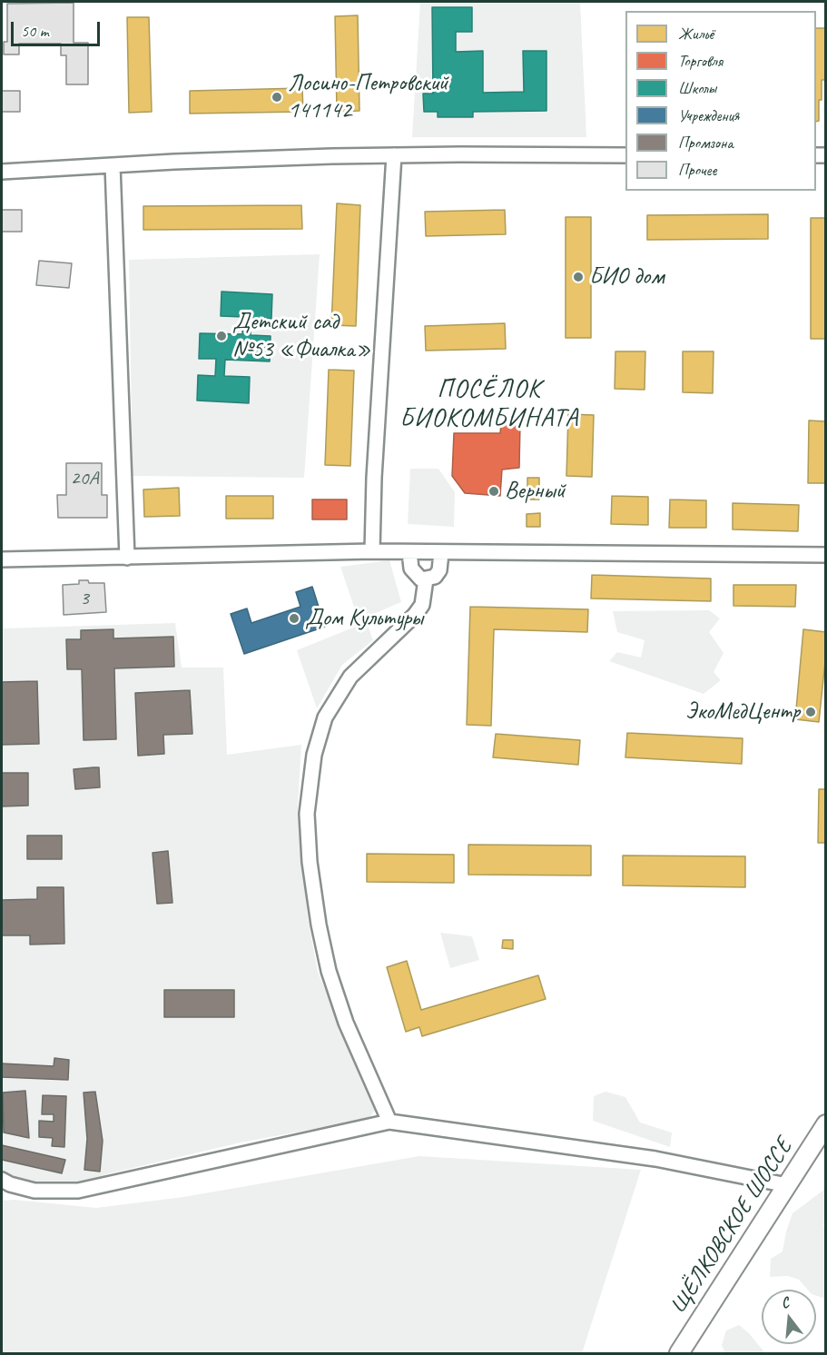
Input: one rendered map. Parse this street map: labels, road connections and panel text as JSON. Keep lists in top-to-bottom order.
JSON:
{
  "streets": {
    "main road": ["ЩЁЛКОВСКОЕ ШОССЕ"]
  },
  "districts": ["ПОСЁЛОК БИОКОМБИНАТА"],
  "places": [
    "Лосино-Петровский 141142",
    "БИО дом",
    "Детский сад №53 «Фиалка»",
    "Верный",
    "Дом Культуры",
    "ЭкоМедЦентр"
  ],
  "house_numbers": ["20А", "3"],
  "legend": [
    "Жильё",
    "Торговля",
    "Школы",
    "Учреждения",
    "Промзона",
    "Прочее"
  ],
  "scale_bar": "50 m",
  "north": "top"
}
